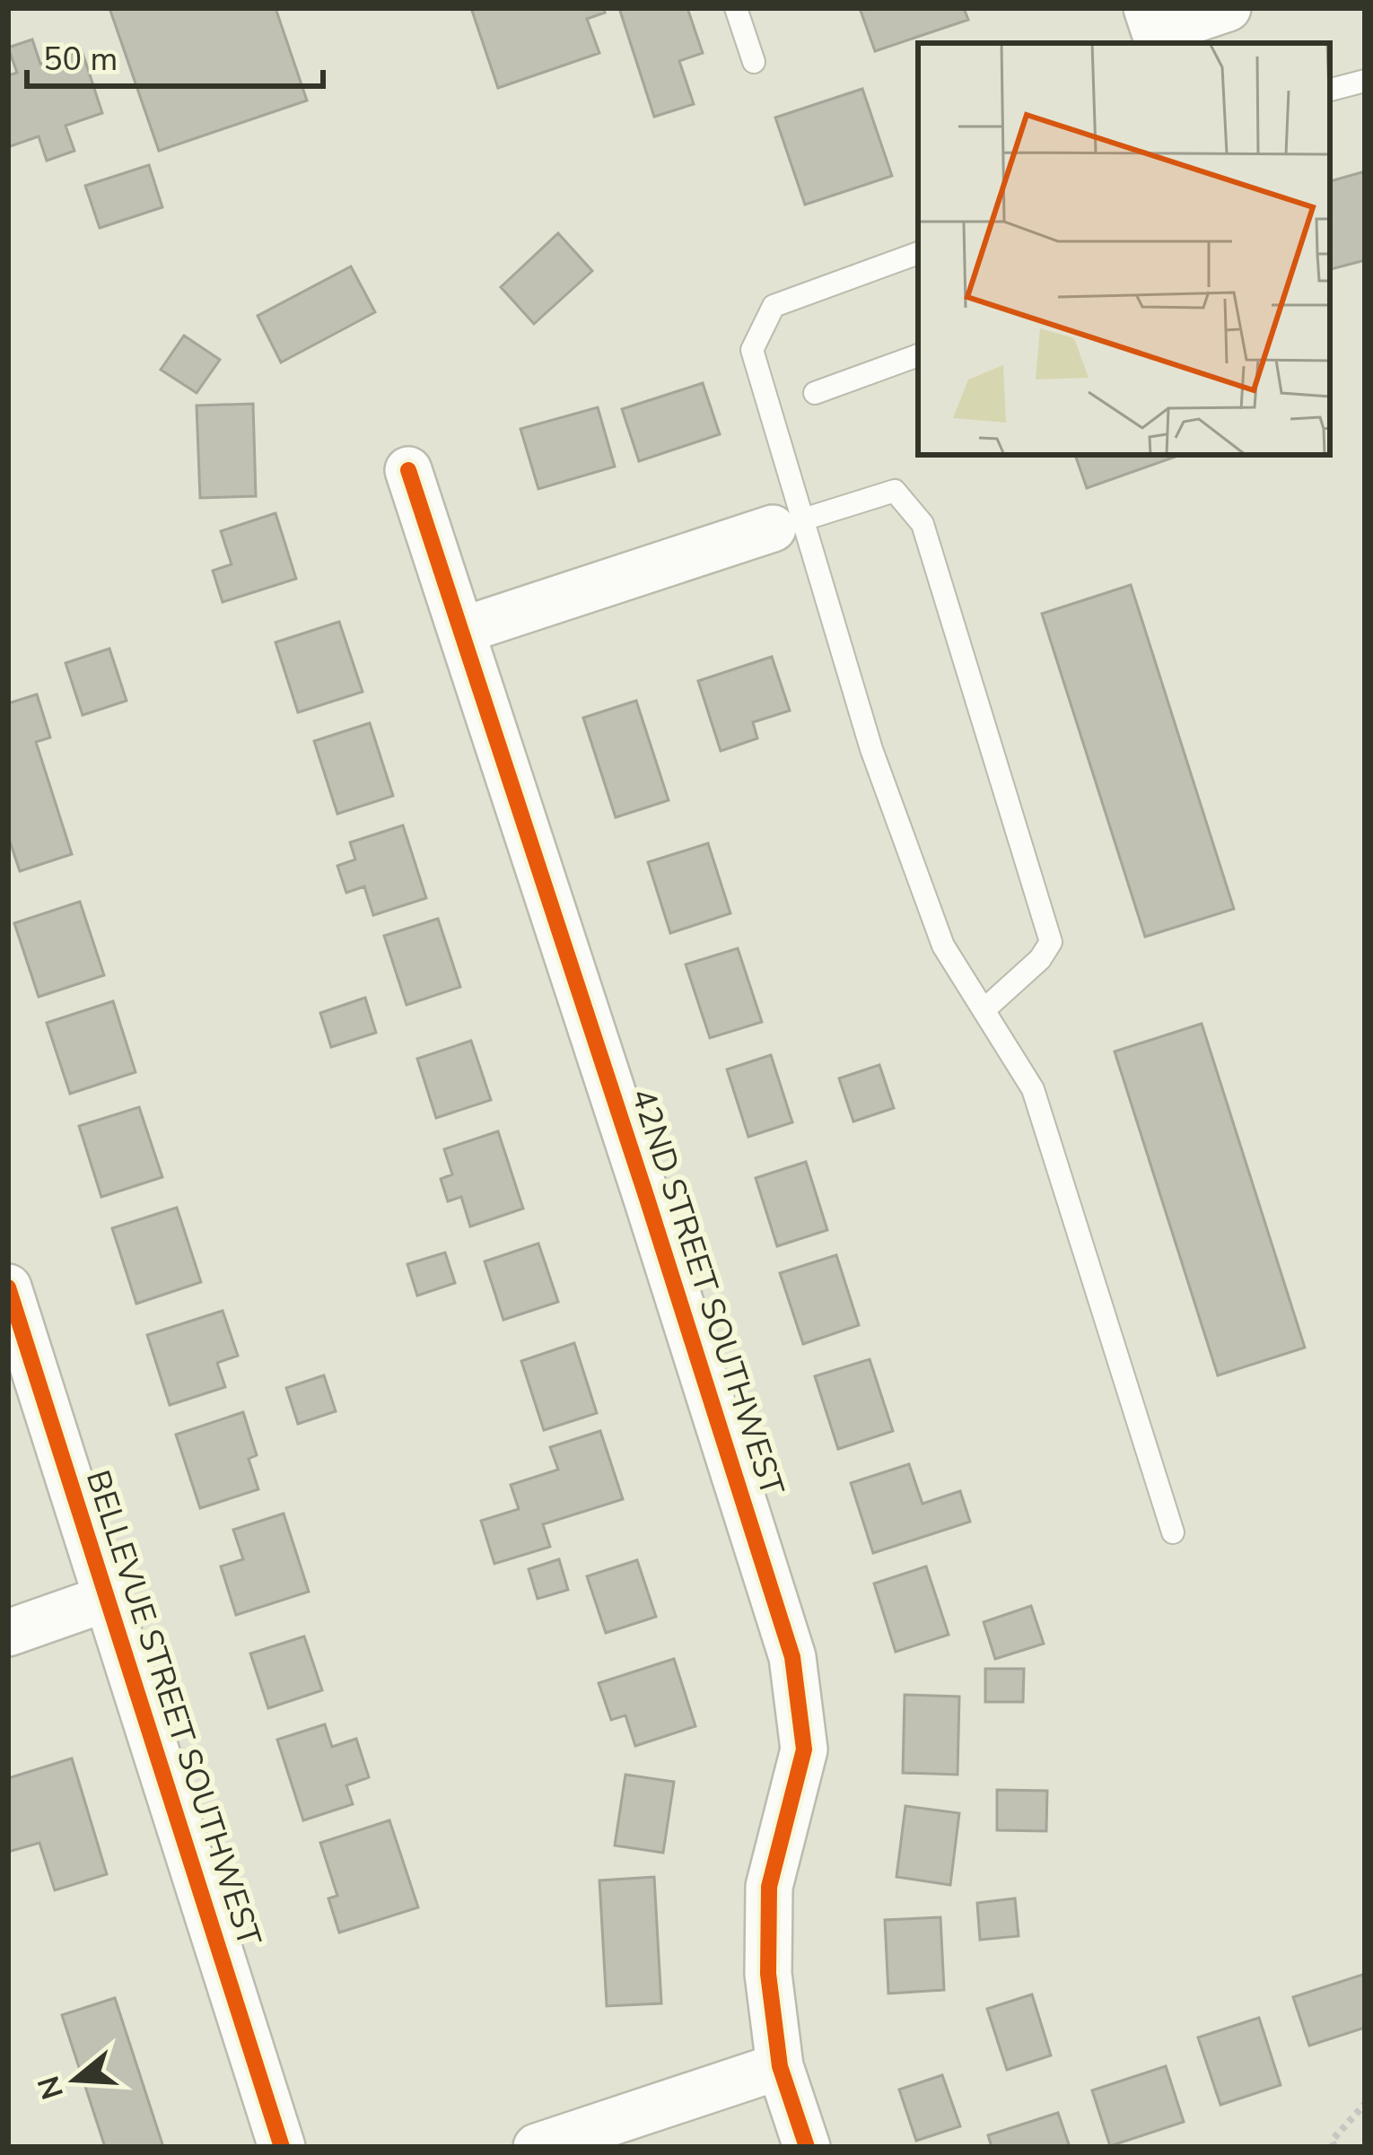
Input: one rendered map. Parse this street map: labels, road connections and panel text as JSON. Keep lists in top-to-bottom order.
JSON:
{
  "streets": {
    "street": ["42ND STREET SOUTHWEST", "BELLEVUE STREET SOUTHWEST"]
  },
  "scale_bar": "50 m",
  "north": "left"
}
